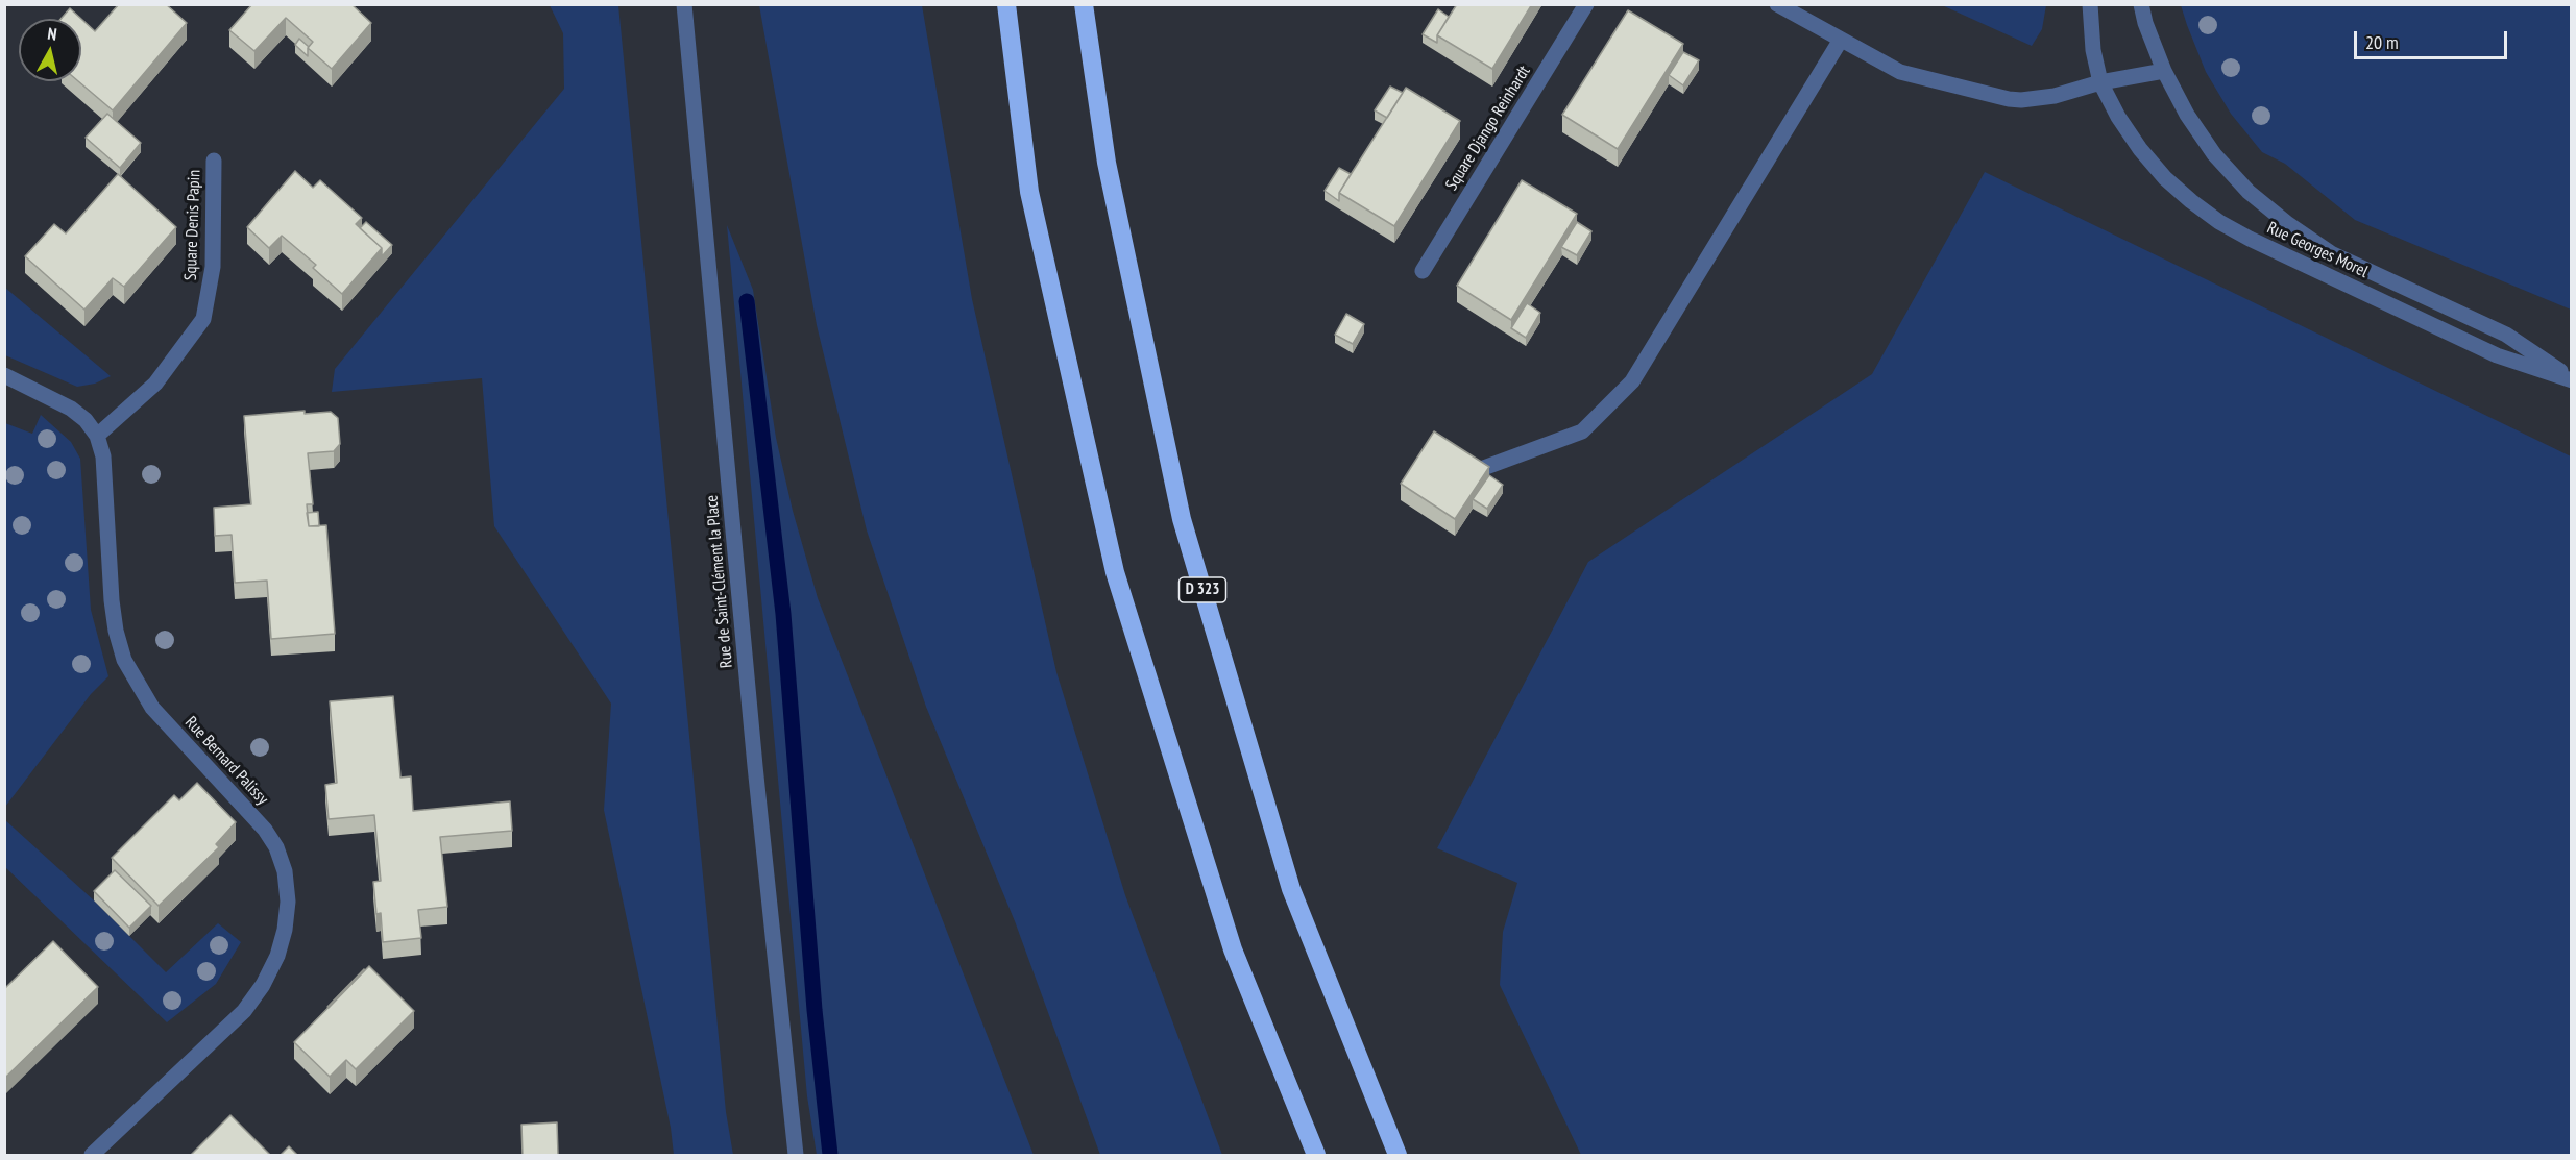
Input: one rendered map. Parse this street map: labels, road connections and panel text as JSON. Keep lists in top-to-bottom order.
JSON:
{
  "streets": {
    "highway": ["D 323"],
    "street": [
      "Square Django Reinhardt",
      "Square Denis Papin",
      "Rue Georges Morel",
      "Rue de Saint-Clément la Place",
      "Rue Bernard Palissy"
    ]
  },
  "crossings": [
    ["Square Denis Papin", "Rue Bernard Palissy"]
  ],
  "scale_bar": "20 m",
  "north": "top"
}
